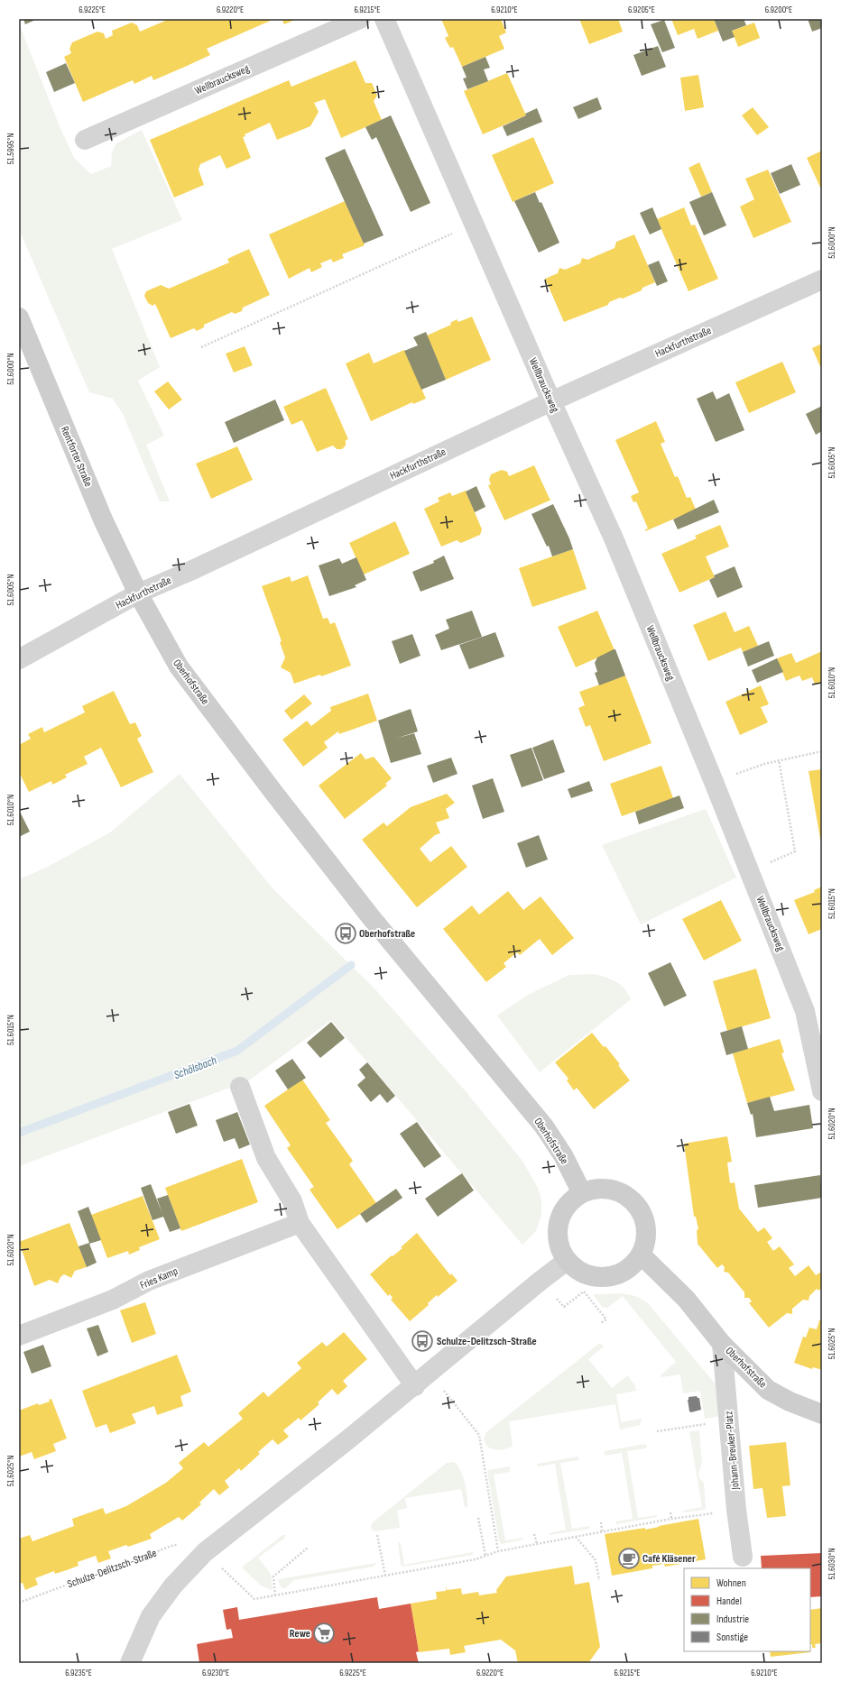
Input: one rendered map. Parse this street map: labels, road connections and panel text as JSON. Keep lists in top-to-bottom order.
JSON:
{
  "streets": {
    "main road": ["Rentforter Straße", "Oberhofstraße"],
    "street": [
      "Wellbraucksweg",
      "Hackfurthstraße",
      "Fries Kamp",
      "Johann-Breuker-Platz"
    ],
    "path": ["Schulze-Delitzsch-Straße"]
  },
  "crossings": [
    ["Wellbraucksweg", "Hackfurthstraße"],
    ["Hackfurthstraße", "Rentforter Straße"],
    ["Hackfurthstraße", "Oberhofstraße"],
    ["Rentforter Straße", "Oberhofstraße"],
    ["Oberhofstraße", "Johann-Breuker-Platz"]
  ],
  "water": ["Schölsbach"],
  "places": {
    "bus stop": ["Oberhofstraße", "Schulze-Delitzsch-Straße"],
    "cafe": ["Café Kläsener"],
    "supermarket": ["Rewe"]
  },
  "legend": [
    "Wohnen",
    "Handel",
    "Industrie",
    "Sonstige"
  ],
  "coordinates": [
    "6.9225°E",
    "6.9220°E",
    "6.9215°E",
    "6.9210°E",
    "6.9205°E",
    "6.9200°E",
    "51.5995°N",
    "51.6000°N",
    "51.6005°N",
    "51.6010°N",
    "51.6015°N",
    "51.6020°N",
    "51.6025°N",
    "51.6030°N",
    "6.9235°E",
    "6.9230°E"
  ]
}
